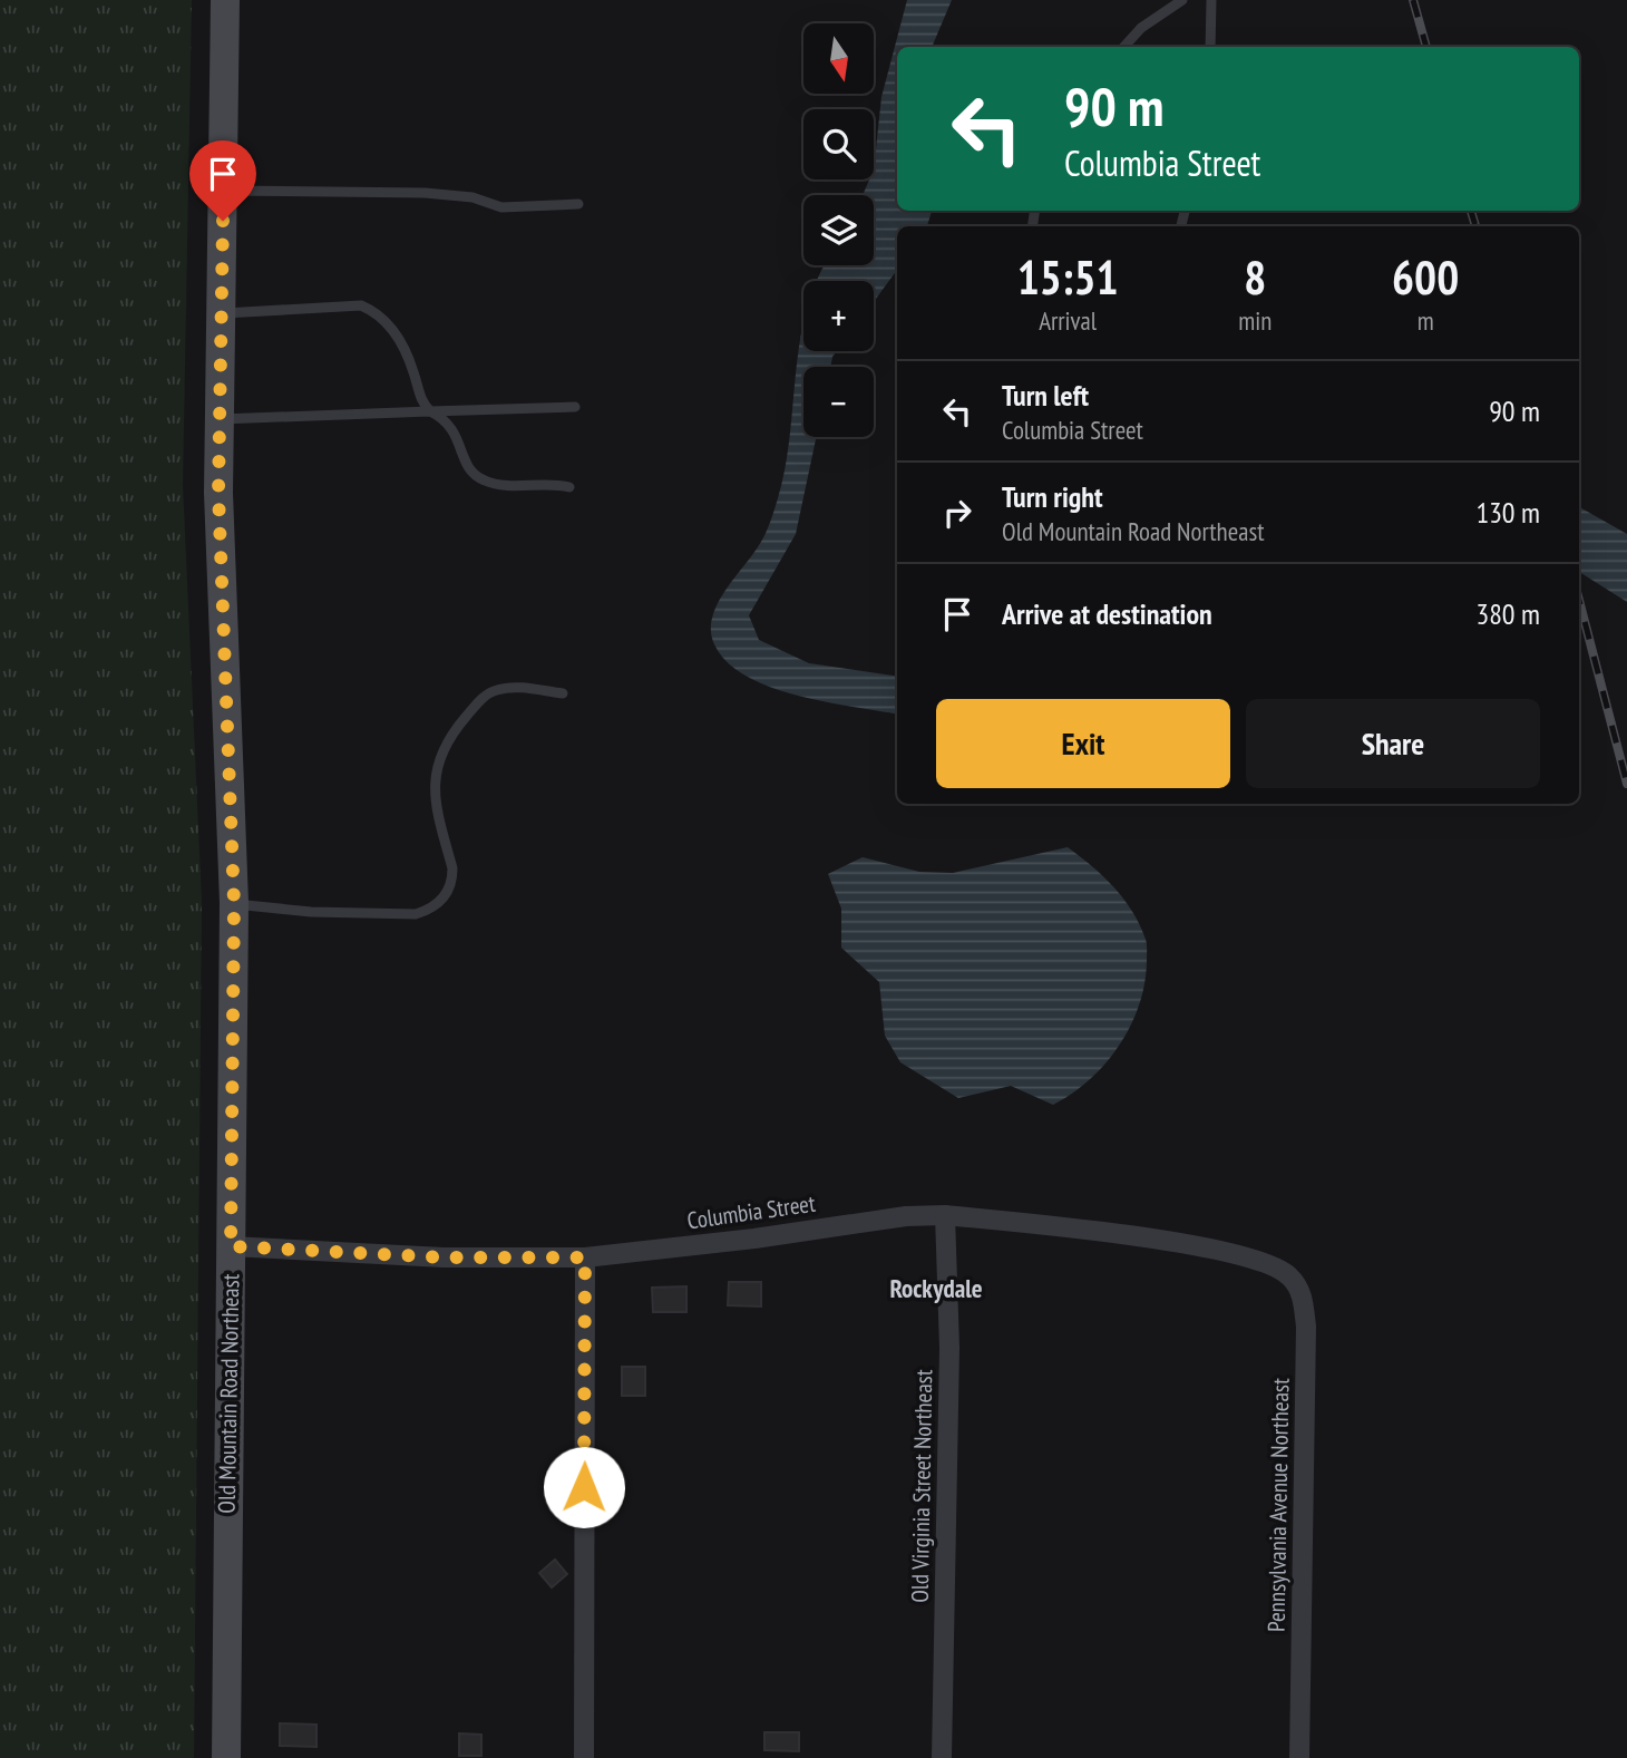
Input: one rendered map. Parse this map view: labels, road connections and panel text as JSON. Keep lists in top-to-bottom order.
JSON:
{
  "streets": {
    "street": [
      "Columbia Street",
      "Old Mountain Road Northeast",
      "Old Virginia Street Northeast",
      "Pennsylvania Avenue Northeast"
    ]
  },
  "crossings": [
    ["Columbia Street", "Old Mountain Road Northeast"],
    ["Columbia Street", "Old Virginia Street Northeast"],
    ["Columbia Street", "Pennsylvania Avenue Northeast"]
  ],
  "districts": ["Rockydale"],
  "north": "bottom",
  "page": {
    "map_buttons": ["+", "−"],
    "turn": ["90 m", "Columbia Street"],
    "eta": [
      "15:51",
      "Arrival",
      "8",
      "min",
      "600",
      "m"
    ],
    "list": [
      {
        "name": "Turn left",
        "note": "Columbia Street",
        "value": "90 m"
      },
      {
        "name": "Turn right",
        "note": "Old Mountain Road Northeast",
        "value": "130 m"
      },
      {
        "name": "Arrive at destination",
        "value": "380 m"
      }
    ],
    "buttons": ["Exit", "Share"]
  }
}
